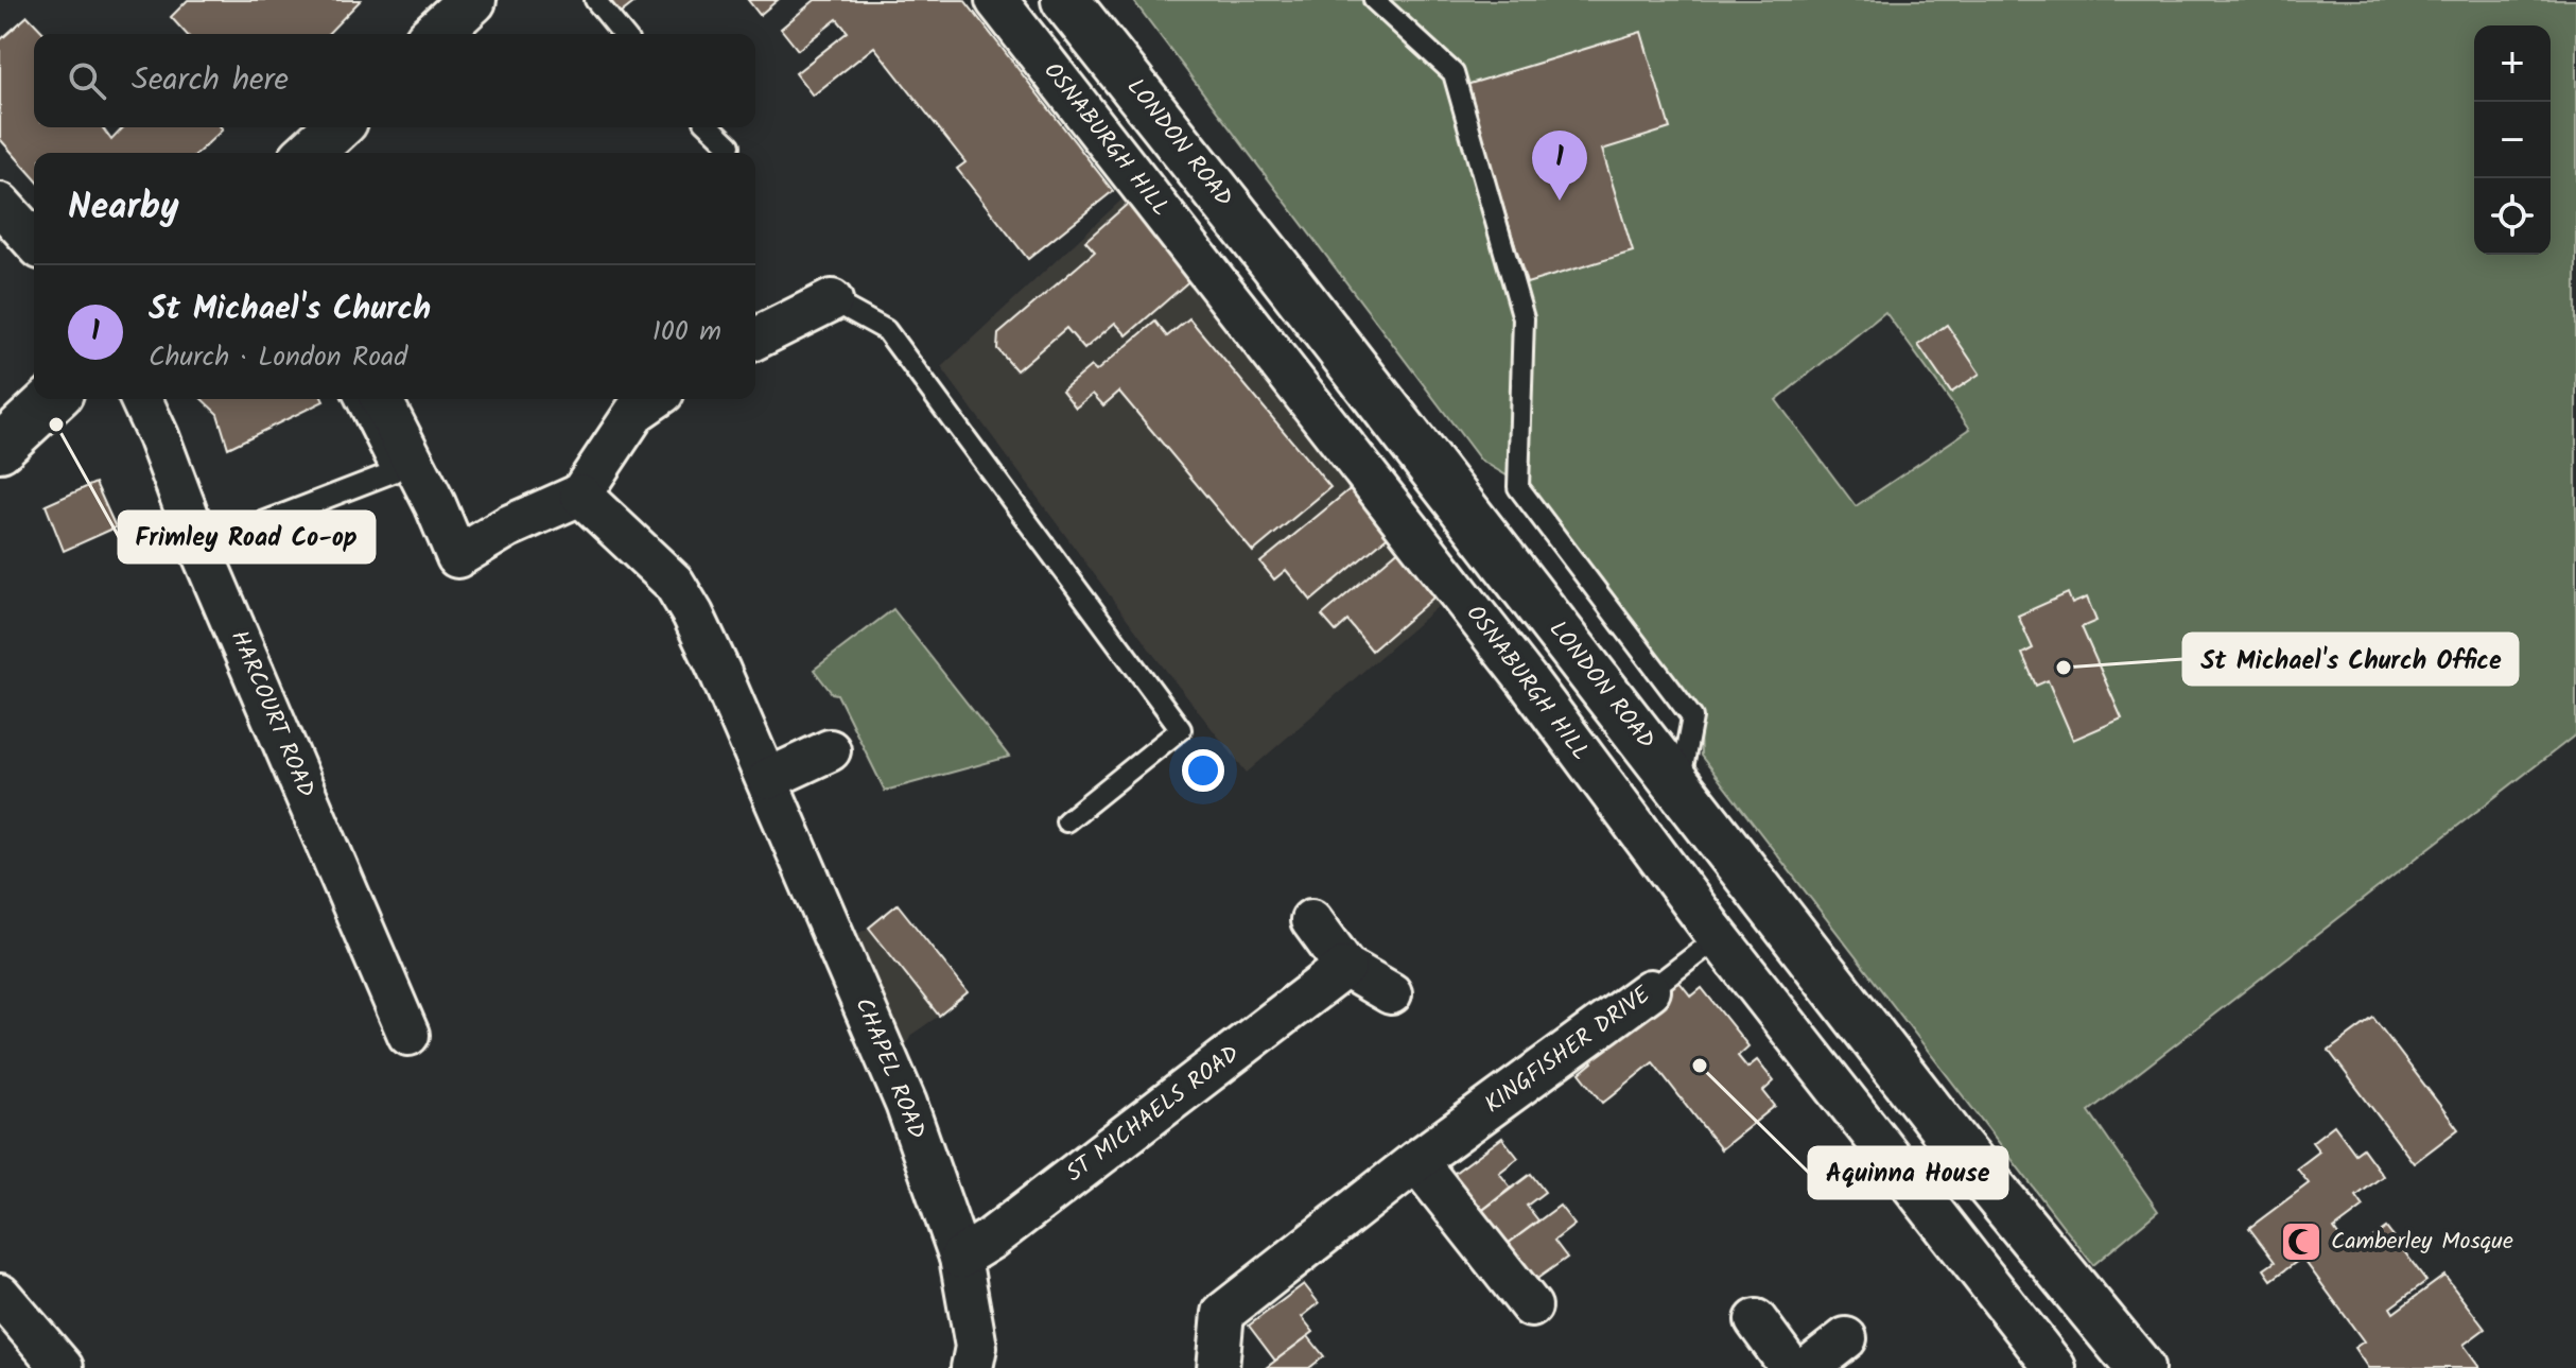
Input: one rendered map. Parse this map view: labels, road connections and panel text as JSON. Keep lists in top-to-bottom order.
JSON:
{
  "streets": {
    "main road": ["LONDON ROAD"],
    "street": [
      "OSNABURGH HILL",
      "HARCOURT ROAD",
      "KINGFISHER DRIVE",
      "CHAPEL ROAD",
      "ST MICHAELS ROAD"
    ]
  },
  "crossings": [
    ["OSNABURGH HILL", "KINGFISHER DRIVE"],
    ["CHAPEL ROAD", "ST MICHAELS ROAD"]
  ],
  "places": {
    "other": ["Frimley Road Co-op", "St Michael's Church Office", "Aquinna House"],
    "mosque": ["Camberley Mosque"]
  },
  "page": {
    "map_buttons": ["+", "−"],
    "search": "Search here",
    "pins": "1",
    "heading": "Nearby",
    "list": [
      {
        "mark": "1",
        "name": "St Michael's Church",
        "note": "Church · London Road",
        "value": "100 m"
      }
    ]
  }
}
